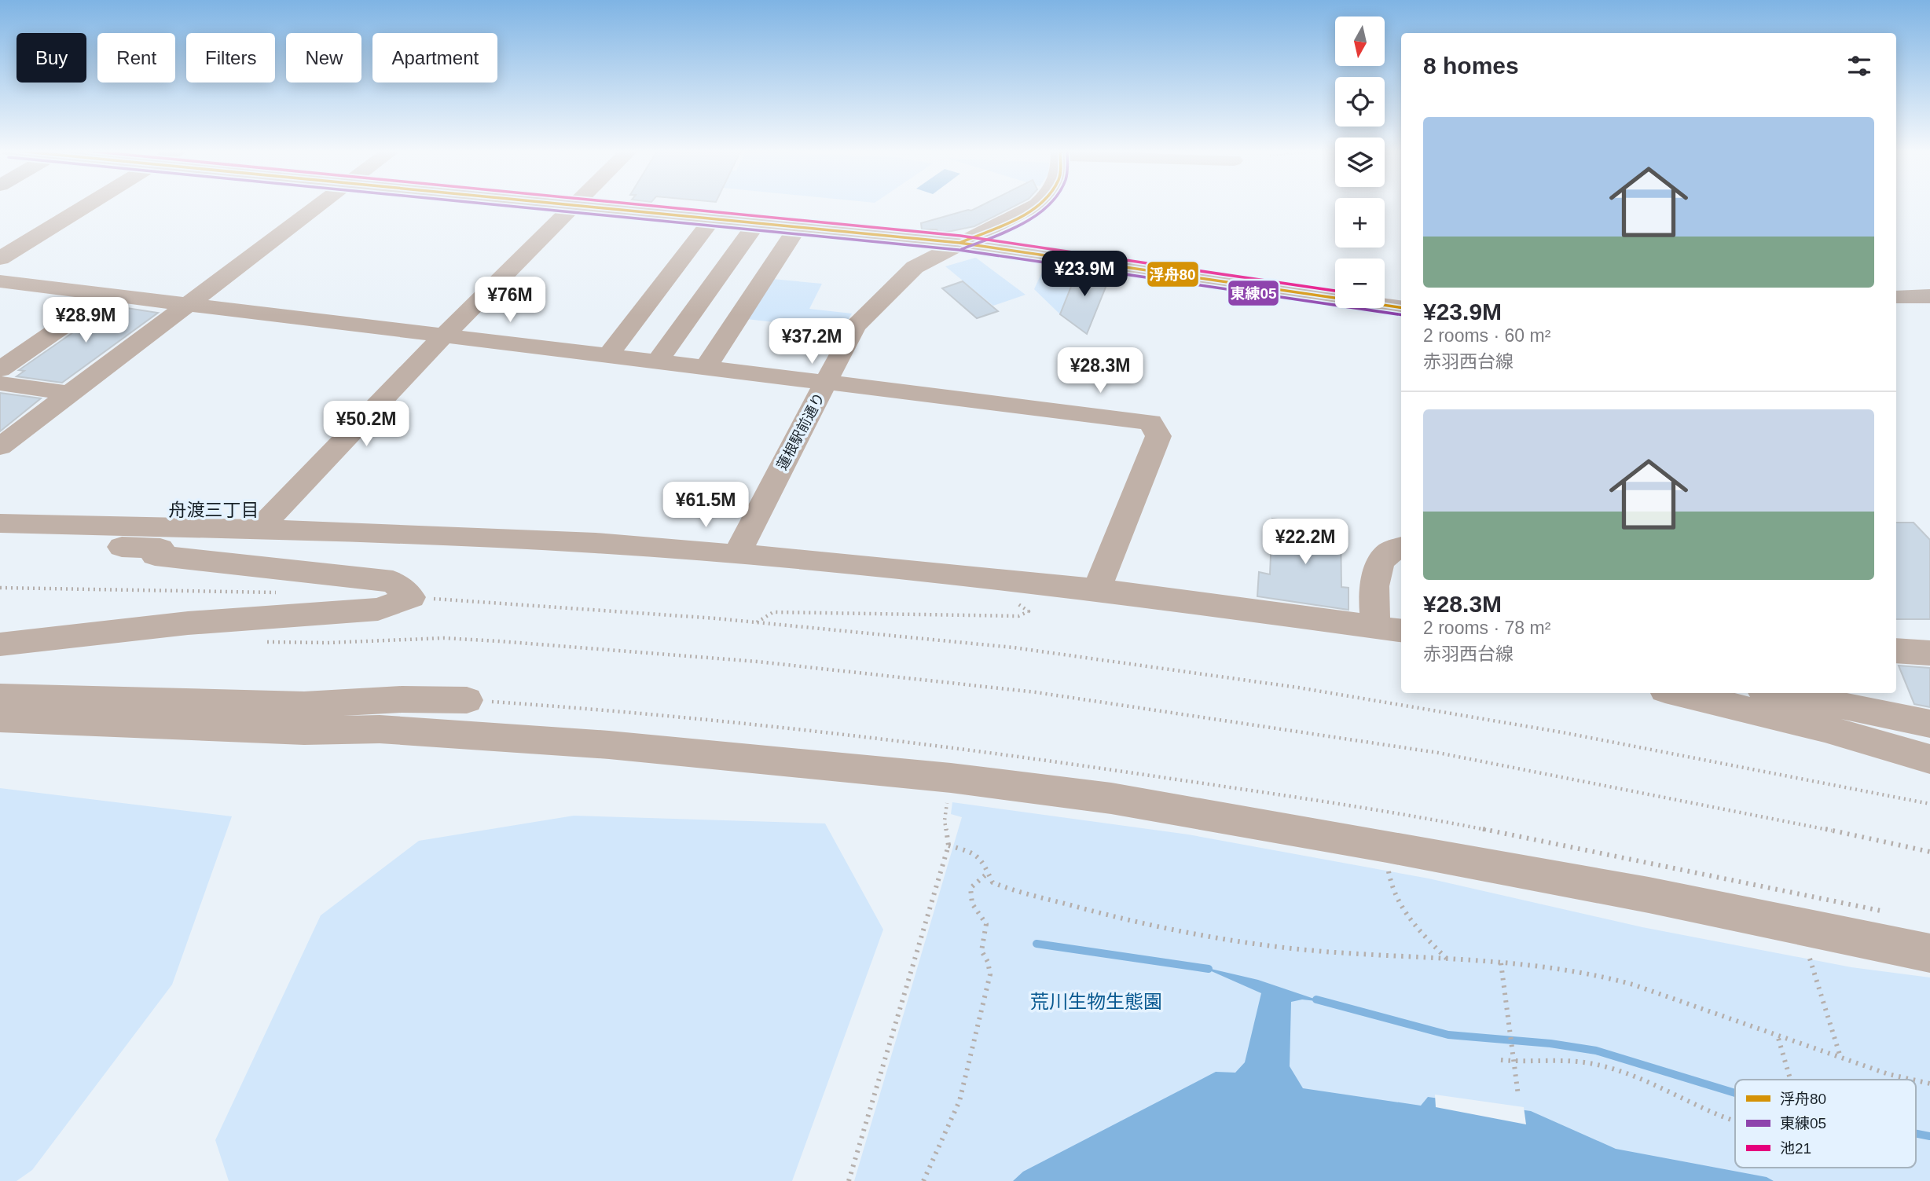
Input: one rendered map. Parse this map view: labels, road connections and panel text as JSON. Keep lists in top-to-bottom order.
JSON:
{
  "streets": {
    "street": ["蓮根駅前通り"]
  },
  "districts": ["舟渡三丁目"],
  "parks": ["荒川生物生態園"],
  "lines": ["transit line 浮舟80", "transit line 東練05", "transit line 池21"],
  "legend": ["浮舟80", "東練05", "池21"],
  "north": "bottom",
  "page": {
    "map_buttons": ["+", "−"],
    "chip": [
      "Buy",
      "Rent",
      "Filters",
      "New",
      "Apartment"
    ],
    "heading": "8 homes",
    "list": [
      {
        "name": "¥23.9M",
        "note": "2 rooms · 60 m² · 赤羽西台線"
      },
      {
        "name": "¥28.3M",
        "note": "2 rooms · 78 m² · 赤羽西台線"
      }
    ],
    "price": [
      "¥23.9M",
      "¥76M",
      "¥28.9M",
      "¥37.2M",
      "¥28.3M",
      "¥50.2M",
      "¥61.5M",
      "¥22.2M"
    ]
  }
}
